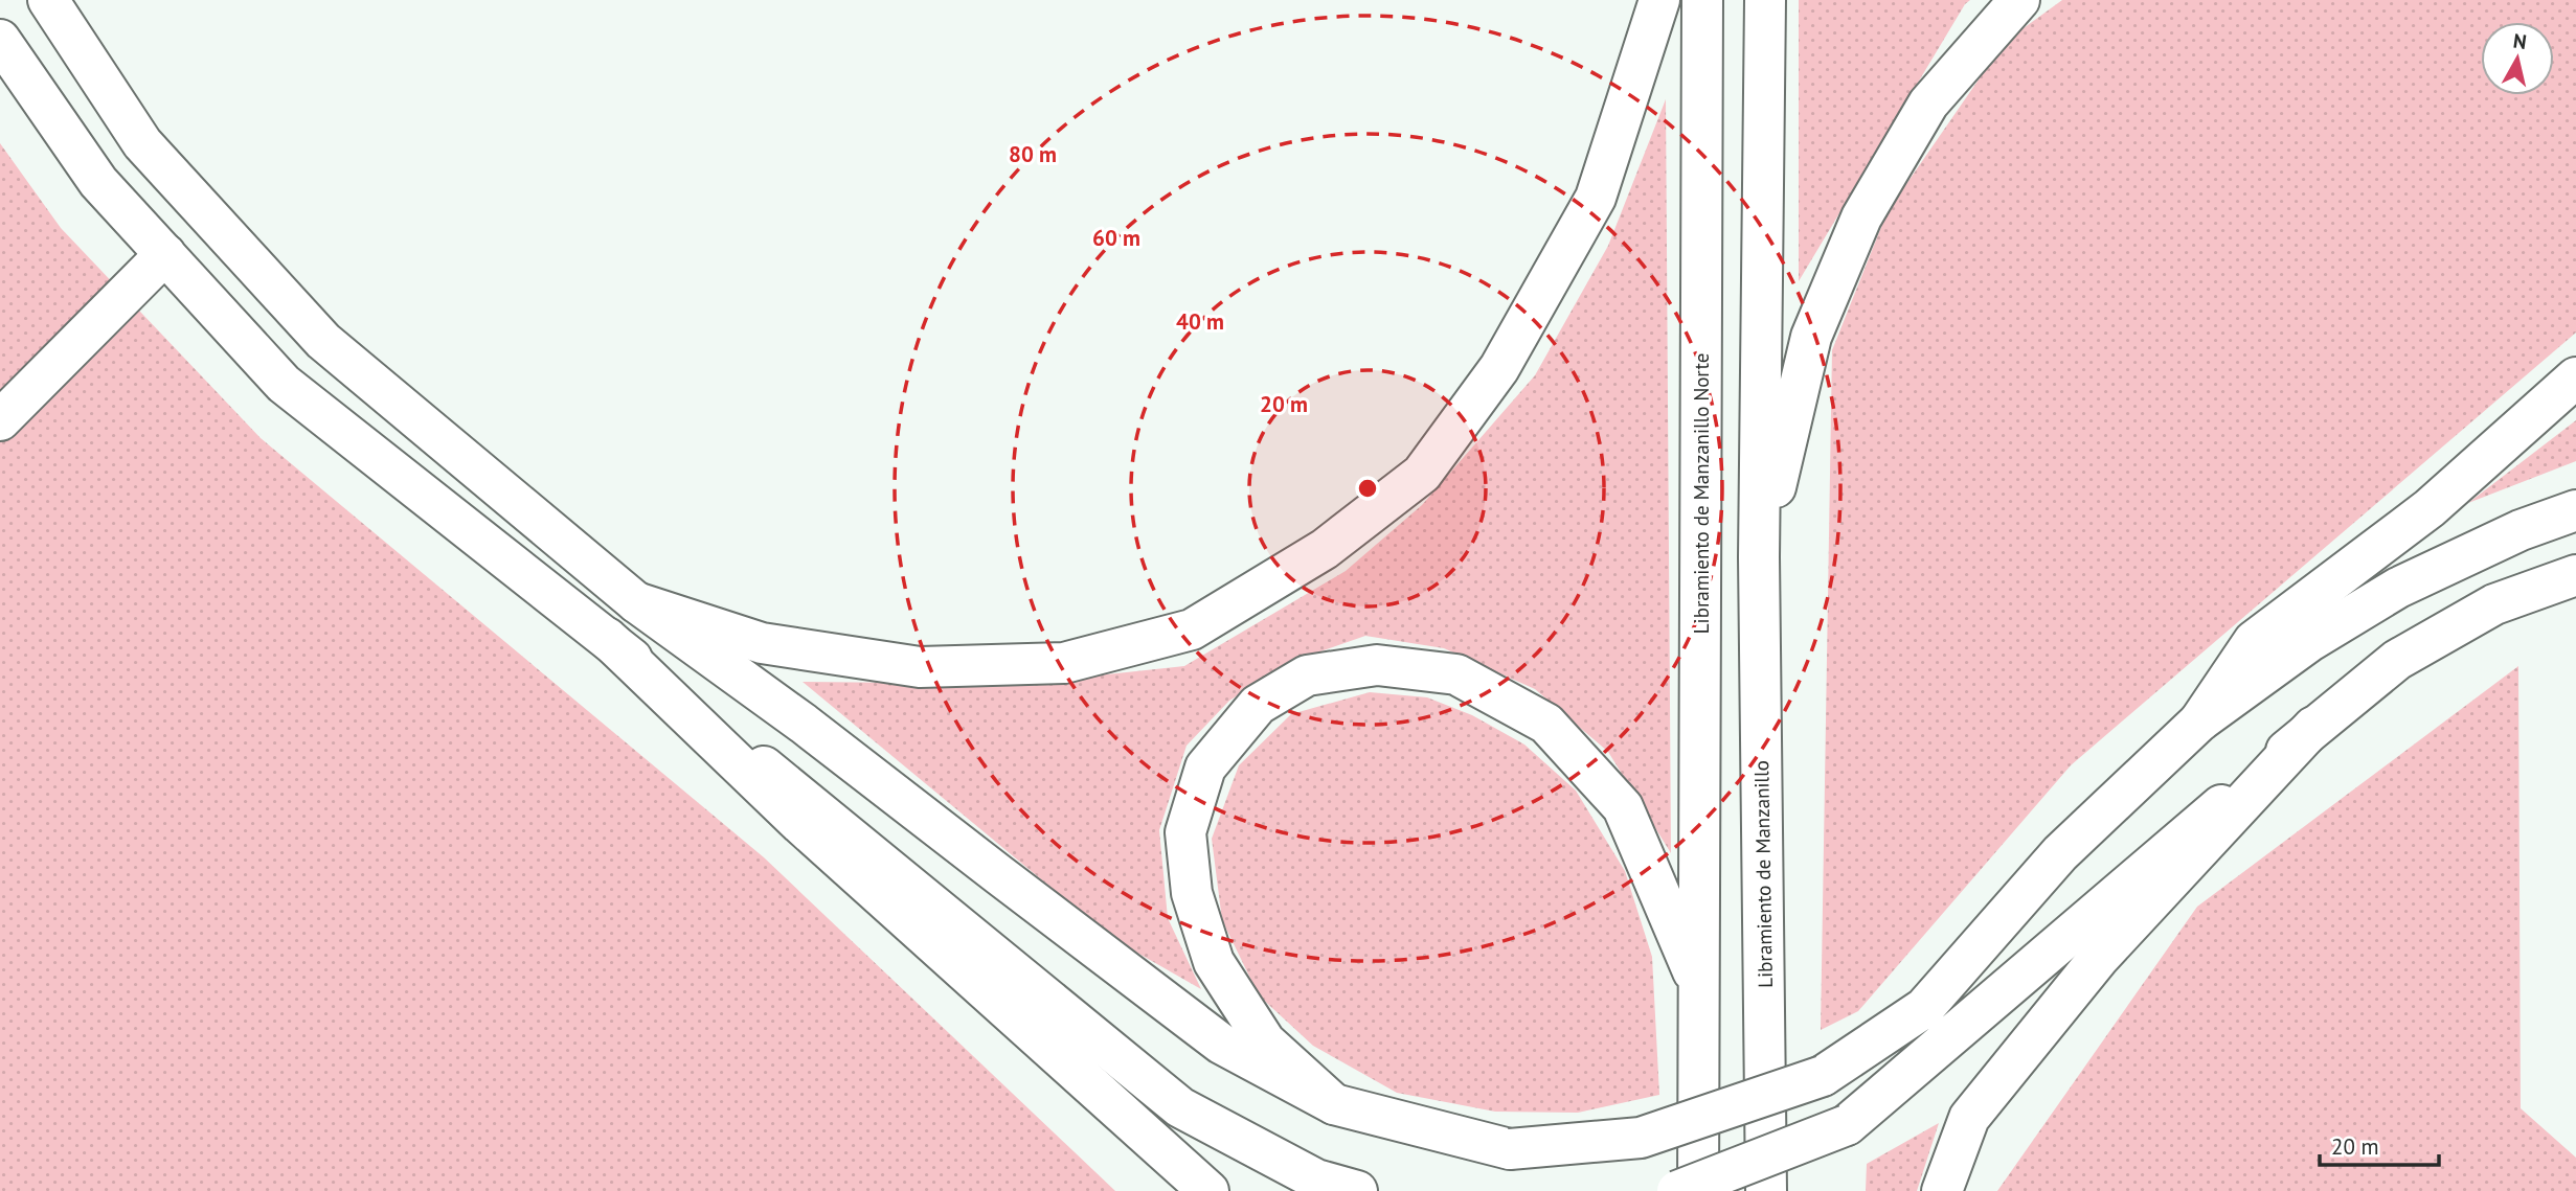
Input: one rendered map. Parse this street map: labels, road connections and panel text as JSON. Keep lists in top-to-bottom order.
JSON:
{
  "streets": {
    "main road": ["Libramiento de Manzanillo Norte", "Libramiento de Manzanillo"]
  },
  "scale_bar": "20 m",
  "north": "top",
  "rings": [
    "80 m",
    "60 m",
    "40 m",
    "20 m"
  ]
}
